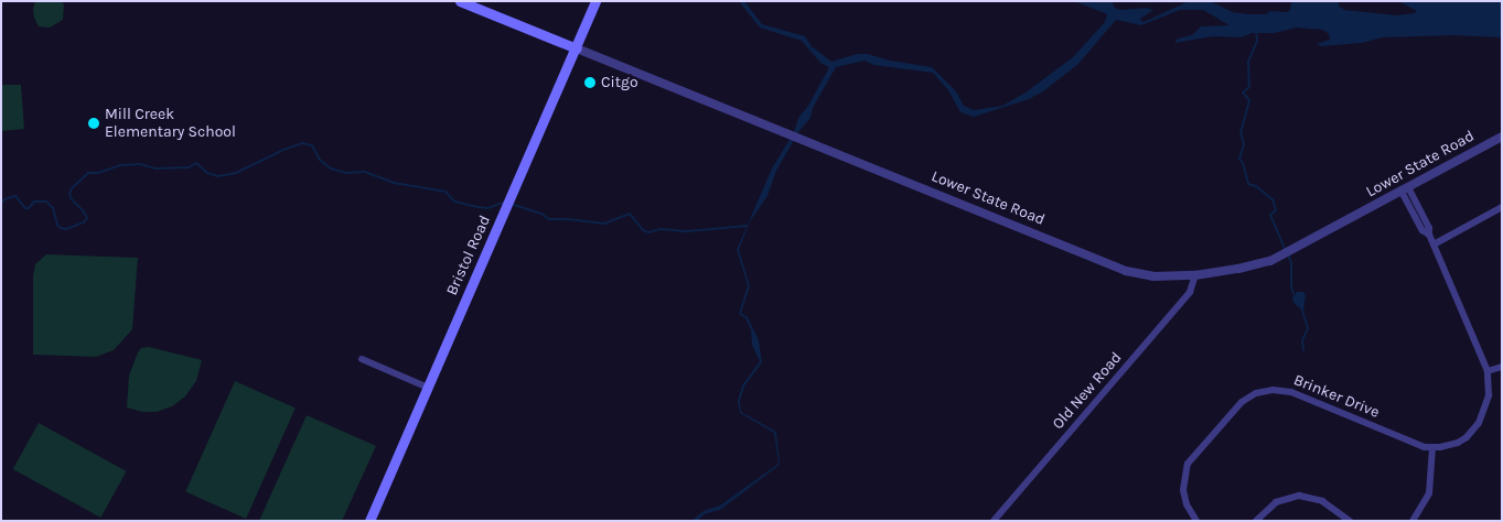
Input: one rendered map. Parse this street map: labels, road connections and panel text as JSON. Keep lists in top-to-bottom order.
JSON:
{
  "streets": {
    "main road": ["Lower State Road", "Bristol Road"],
    "street": ["Old New Road", "Brinker Drive"]
  },
  "crossings": [
    ["Lower State Road", "Bristol Road"],
    ["Lower State Road", "Old New Road"]
  ],
  "places": ["Citgo", "Mill Creek Elementary School"]
}
